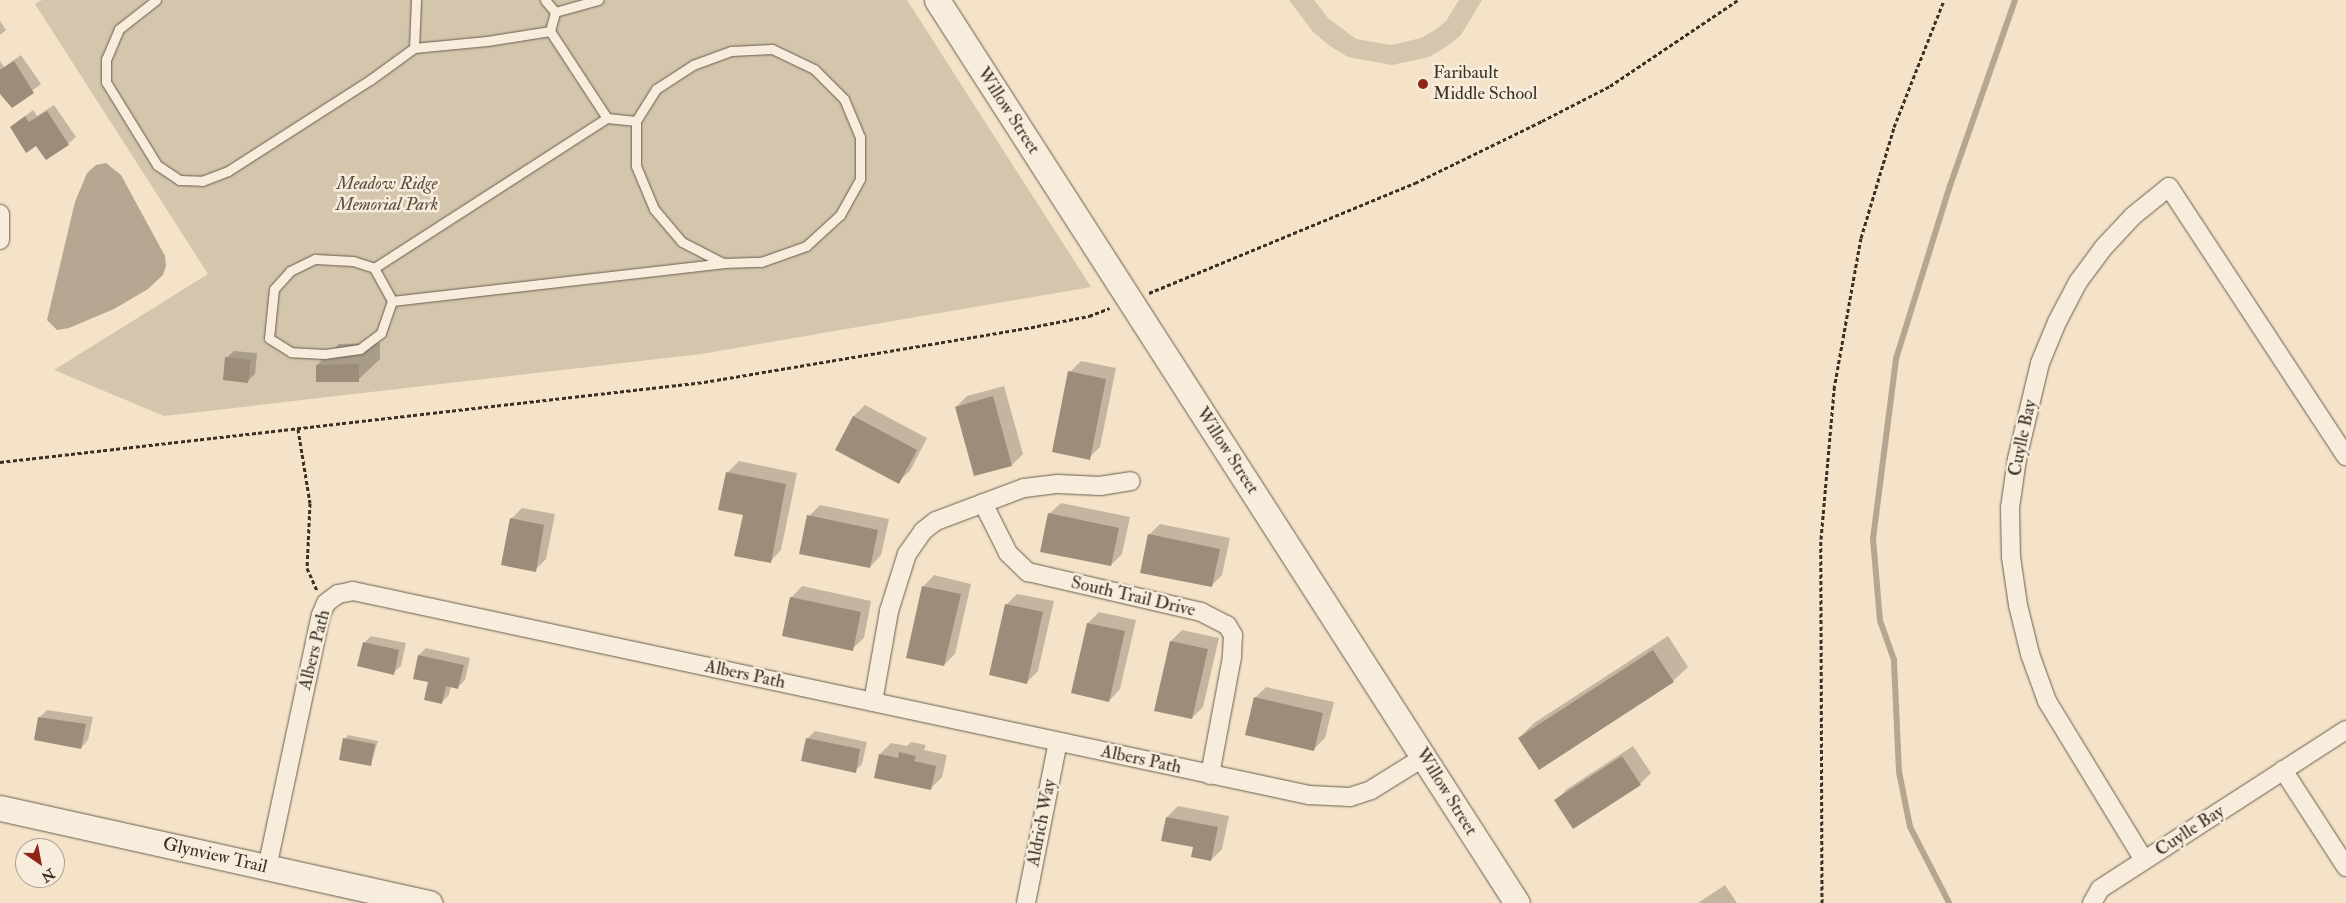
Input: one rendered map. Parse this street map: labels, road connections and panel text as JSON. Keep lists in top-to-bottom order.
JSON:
{
  "streets": {
    "street": [
      "Willow Street",
      "Cuylle Bay",
      "South Trail Drive",
      "Albers Path",
      "Aldrich Way",
      "Glynview Trail"
    ]
  },
  "crossings": [
    ["Willow Street", "Albers Path"],
    ["South Trail Drive", "Albers Path"],
    ["Albers Path", "Aldrich Way"],
    ["Albers Path", "Glynview Trail"]
  ],
  "parks": ["Meadow Ridge Memorial Park"],
  "places": ["Faribault Middle School"],
  "north": "bottom right"
}
